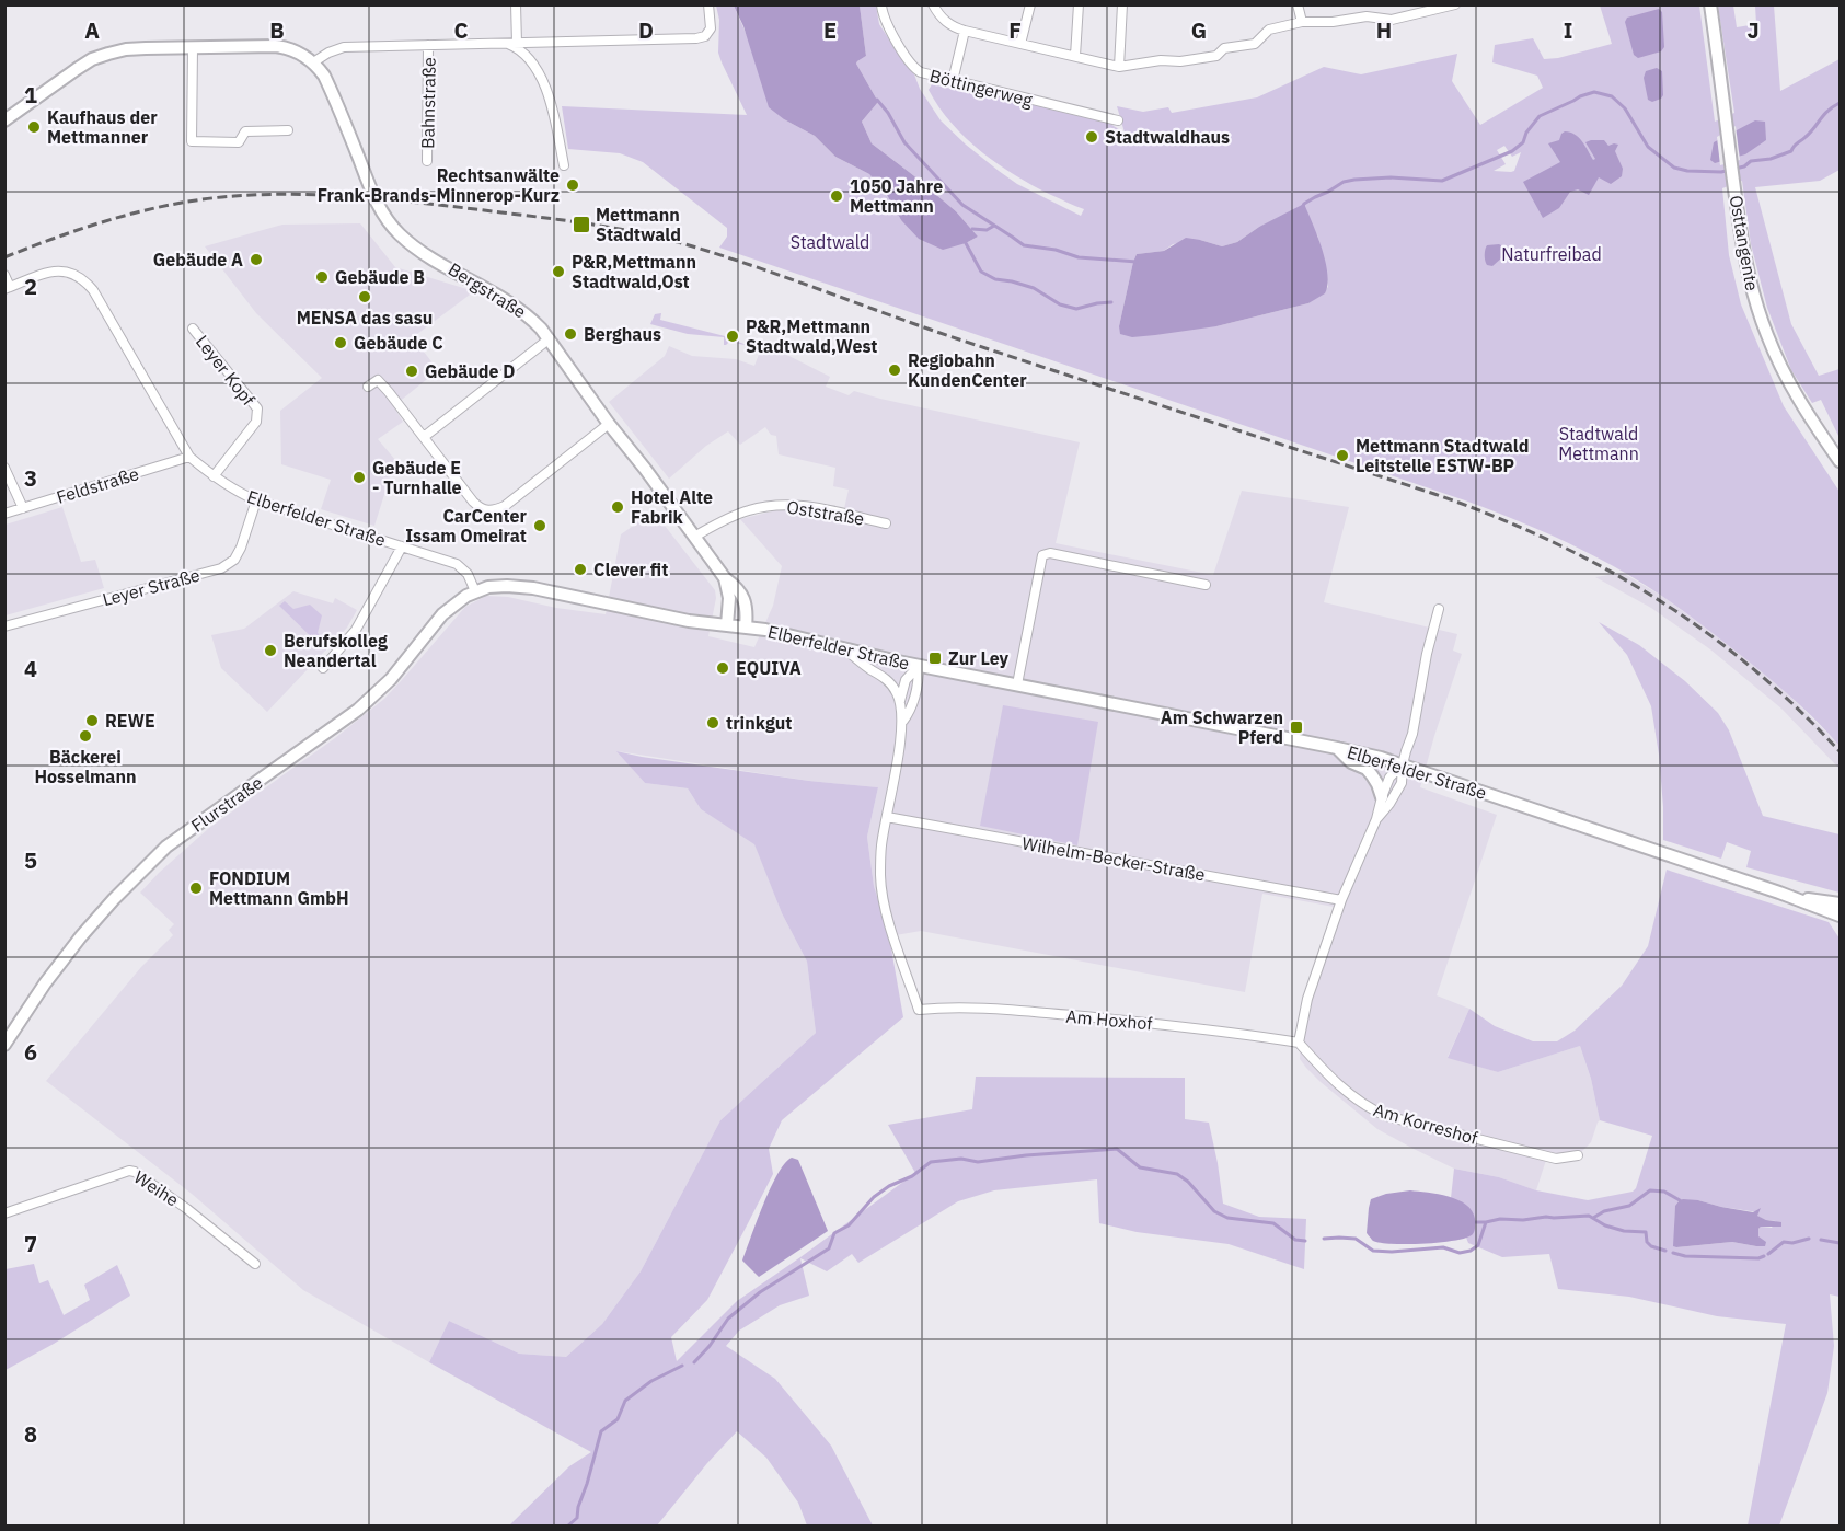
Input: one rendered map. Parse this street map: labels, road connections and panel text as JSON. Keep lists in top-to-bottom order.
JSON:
{
  "streets": {
    "main road": [
      "Osttangente",
      "Bergstraße",
      "Elberfelder Straße",
      "Flurstraße"
    ],
    "street": [
      "Böttingerweg",
      "Bahnstraße",
      "Leyer Kopf",
      "Feldstraße",
      "Oststraße",
      "Leyer Straße",
      "Wilhelm-Becker-Straße",
      "Am Hoxhof",
      "Am Korreshof",
      "Weihe"
    ]
  },
  "crossings": [
    ["Bahnstraße", "Bergstraße"],
    ["Bergstraße", "Oststraße"],
    ["Bergstraße", "Elberfelder Straße"],
    ["Leyer Kopf", "Elberfelder Straße"],
    ["Feldstraße", "Elberfelder Straße"],
    ["Elberfelder Straße", "Leyer Straße"],
    ["Elberfelder Straße", "Flurstraße"],
    ["Wilhelm-Becker-Straße", "Am Hoxhof"],
    ["Am Hoxhof", "Am Korreshof"]
  ],
  "parks": ["Stadtwald", "Naturfreibad", "Stadtwald Mettmann"],
  "places": {
    "other": [
      "Kaufhaus der Mettmanner",
      "Stadtwaldhaus",
      "Rechtsanwälte Frank-Brands-Minnerop-Kurz",
      "1050 Jahre Mettmann",
      "Gebäude A",
      "P&R,Mettmann Stadtwald,Ost",
      "Gebäude B",
      "MENSA das sasu",
      "Berghaus",
      "P&R,Mettmann Stadtwald,West",
      "Gebäude C",
      "Regiobahn KundenCenter",
      "Gebäude D",
      "Mettmann Stadtwald Leitstelle ESTW-BP",
      "Gebäude E - Turnhalle",
      "Hotel Alte Fabrik",
      "CarCenter Issam Omeirat",
      "Clever fit",
      "Berufskolleg Neandertal",
      "EQUIVA",
      "REWE",
      "trinkgut",
      "Bäckerei Hosselmann",
      "FONDIUM Mettmann GmbH"
    ],
    "transit": ["Mettmann Stadtwald", "Zur Ley", "Am Schwarzen Pferd"]
  },
  "grid": {
    "columns": [
      "A",
      "B",
      "C",
      "D",
      "E",
      "F",
      "G",
      "H",
      "I",
      "J"
    ],
    "rows": [
      "1",
      "2",
      "3",
      "4",
      "5",
      "6",
      "7",
      "8"
    ]
  }
}
